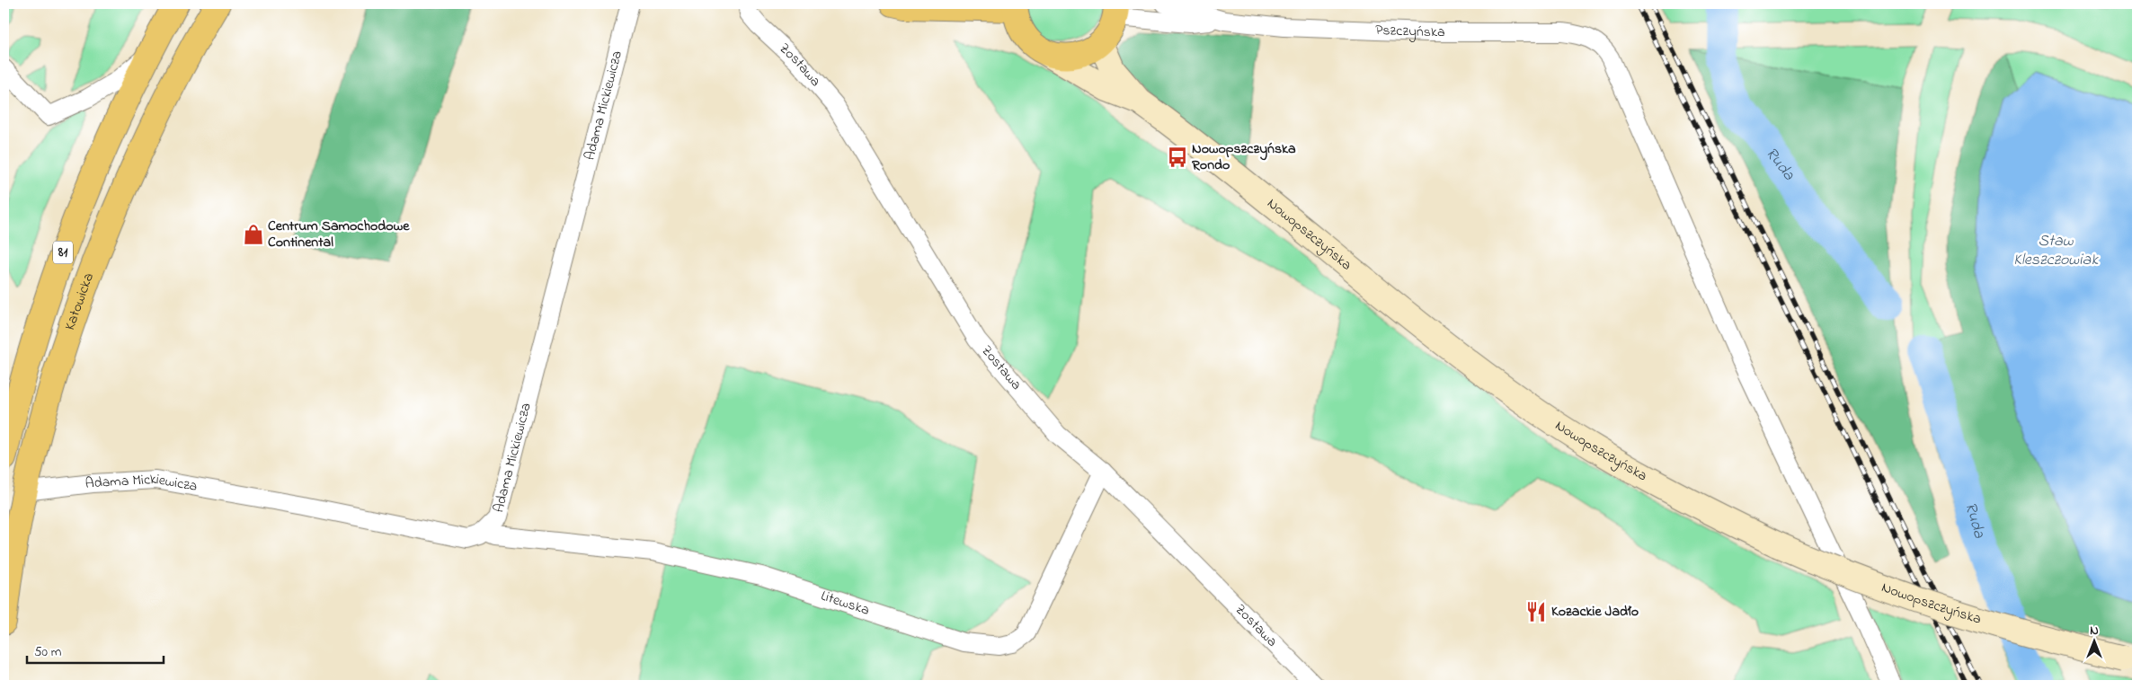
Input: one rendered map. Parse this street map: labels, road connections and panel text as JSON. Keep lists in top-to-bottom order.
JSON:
{
  "streets": {
    "main road": ["Nowopszczyńska", "81", "Katowicka"],
    "street": [
      "Pszczyńska",
      "Zostawa",
      "Adama Mickiewicza",
      "Litewska"
    ]
  },
  "crossings": [
    ["Zostawa", "Litewska"],
    ["Adama Mickiewicza", "Katowicka"],
    ["Adama Mickiewicza", "Litewska"]
  ],
  "water": ["Ruda", "Staw Kleszczowiak"],
  "places": {
    "bus stop": ["Nowopszczyńska Rondo"],
    "shop": ["Centrum Samochodowe Continental"],
    "restaurant": ["Kozackie Jadło"]
  },
  "scale_bar": "50 m",
  "north": "top"
}
